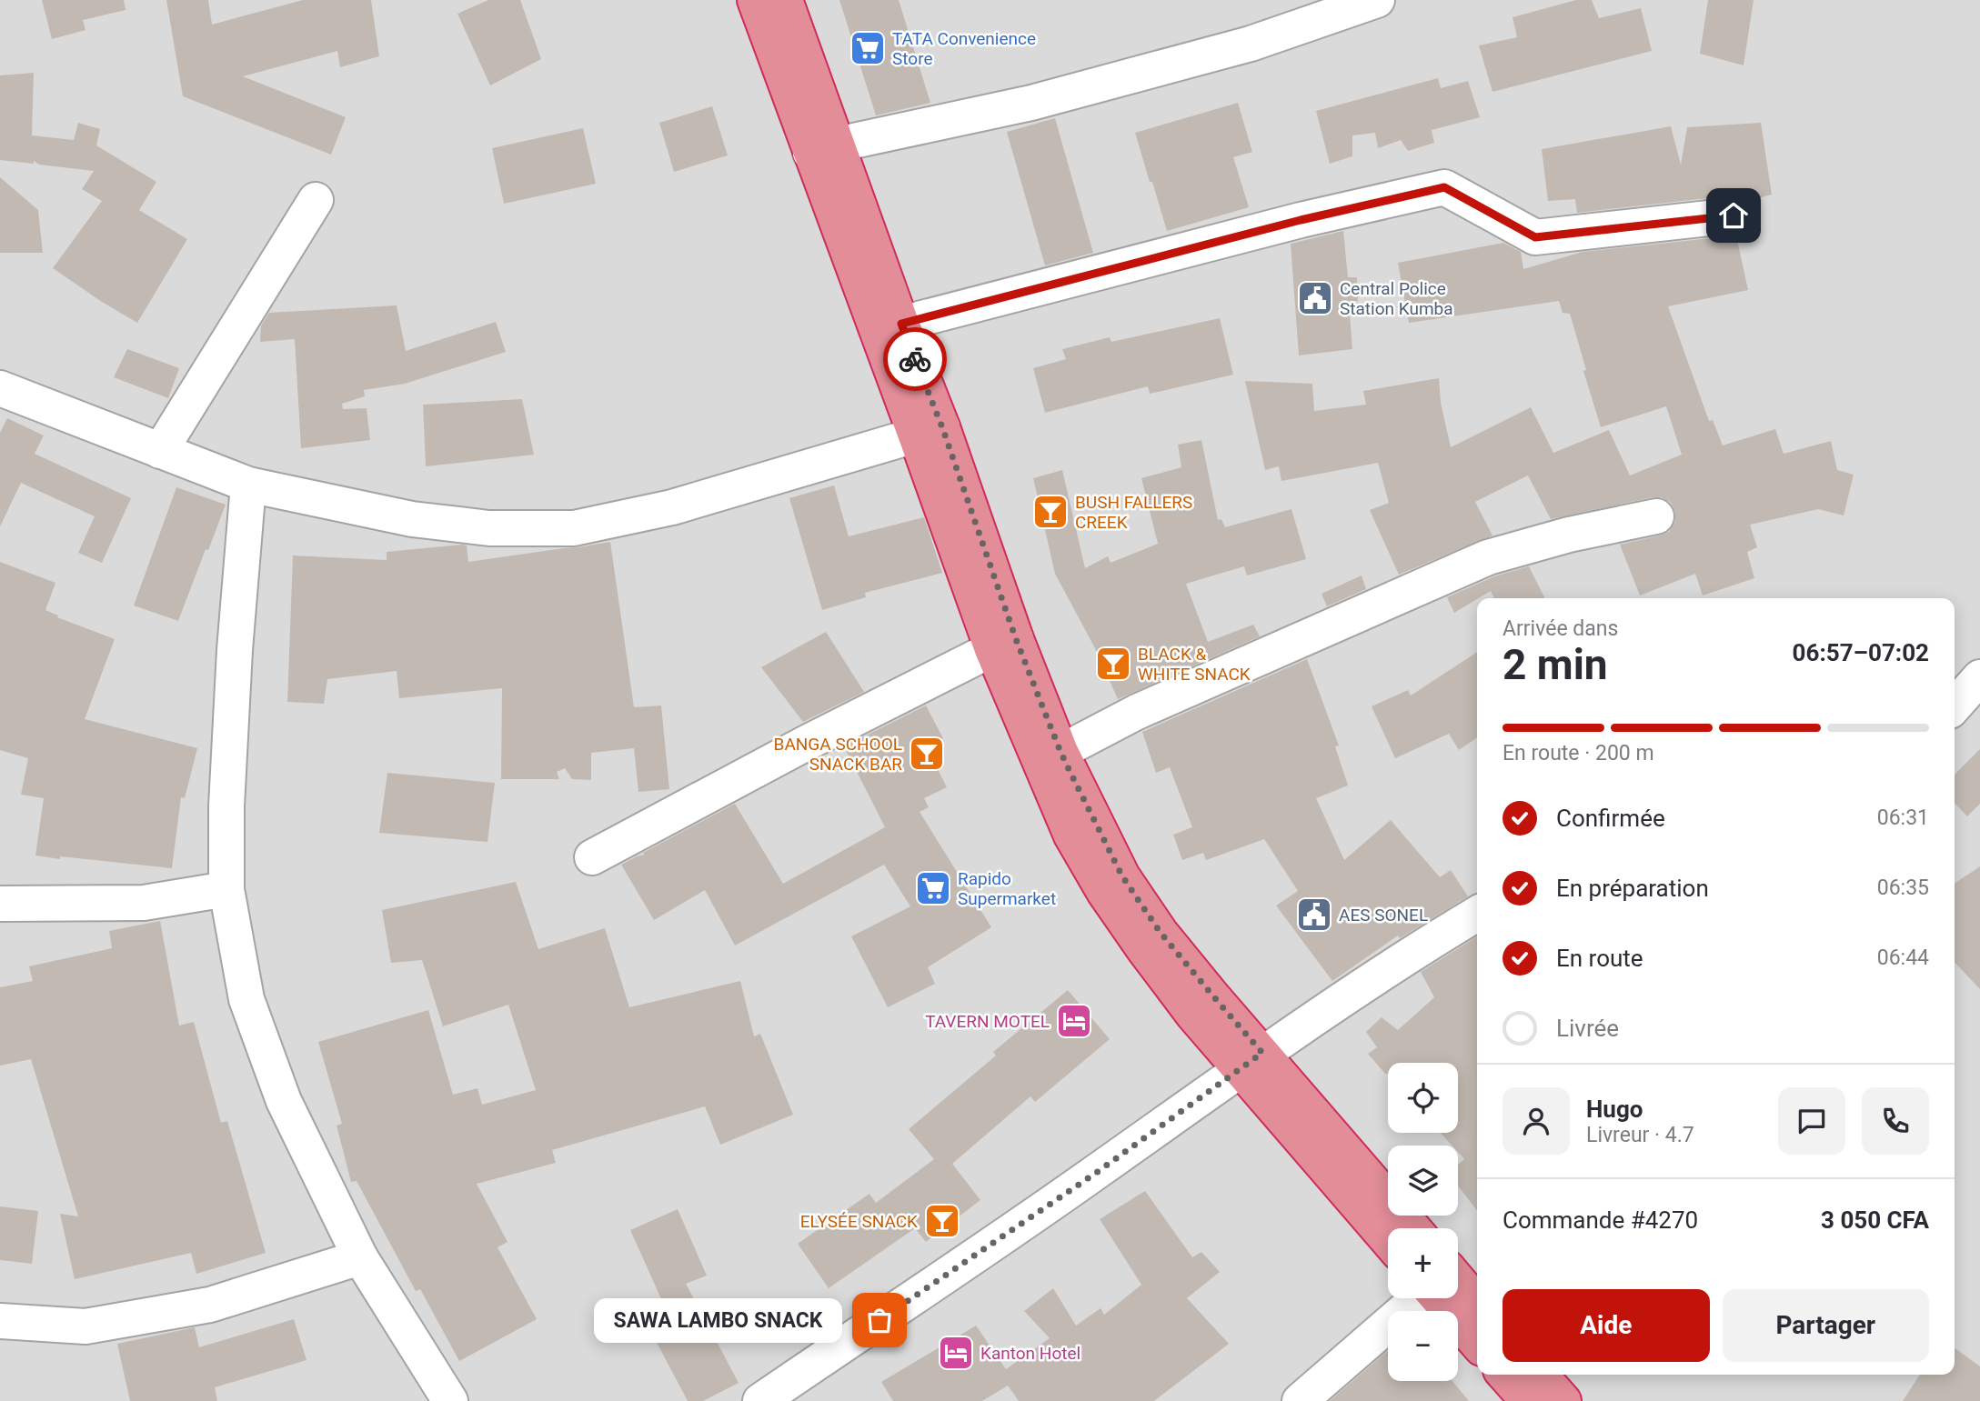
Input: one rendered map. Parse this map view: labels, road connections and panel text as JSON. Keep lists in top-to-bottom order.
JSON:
{
  "places": {
    "supermarket": ["TATA Convenience Store", "Rapido Supermarket"],
    "public building": ["Central Police Station Kumba", "AES SONEL"],
    "bar": [
      "BUSH FALLERS CREEK",
      "BLACK & WHITE SNACK",
      "BANGA SCHOOL SNACK BAR",
      "ELYSÉE SNACK"
    ],
    "hotel": ["TAVERN MOTEL", "Kanton Hotel"],
    "other": ["SAWA LAMBO SNACK"]
  },
  "page": {
    "heading": ["2 min", "Arrivée dans", "06:57–07:02"],
    "panel": [
      "Hugo",
      "Livreur · 4.7",
      "Commande #4270",
      "3 050 CFA"
    ],
    "bar": "En route · 200 m",
    "list": [
      ["Confirmée", "06:31"],
      ["En préparation", "06:35"],
      ["En route", "06:44"],
      "Livrée"
    ],
    "map_buttons": ["+", "−"],
    "buttons": ["Aide", "Partager"],
    "bubble": "SAWA LAMBO SNACK"
  }
}
